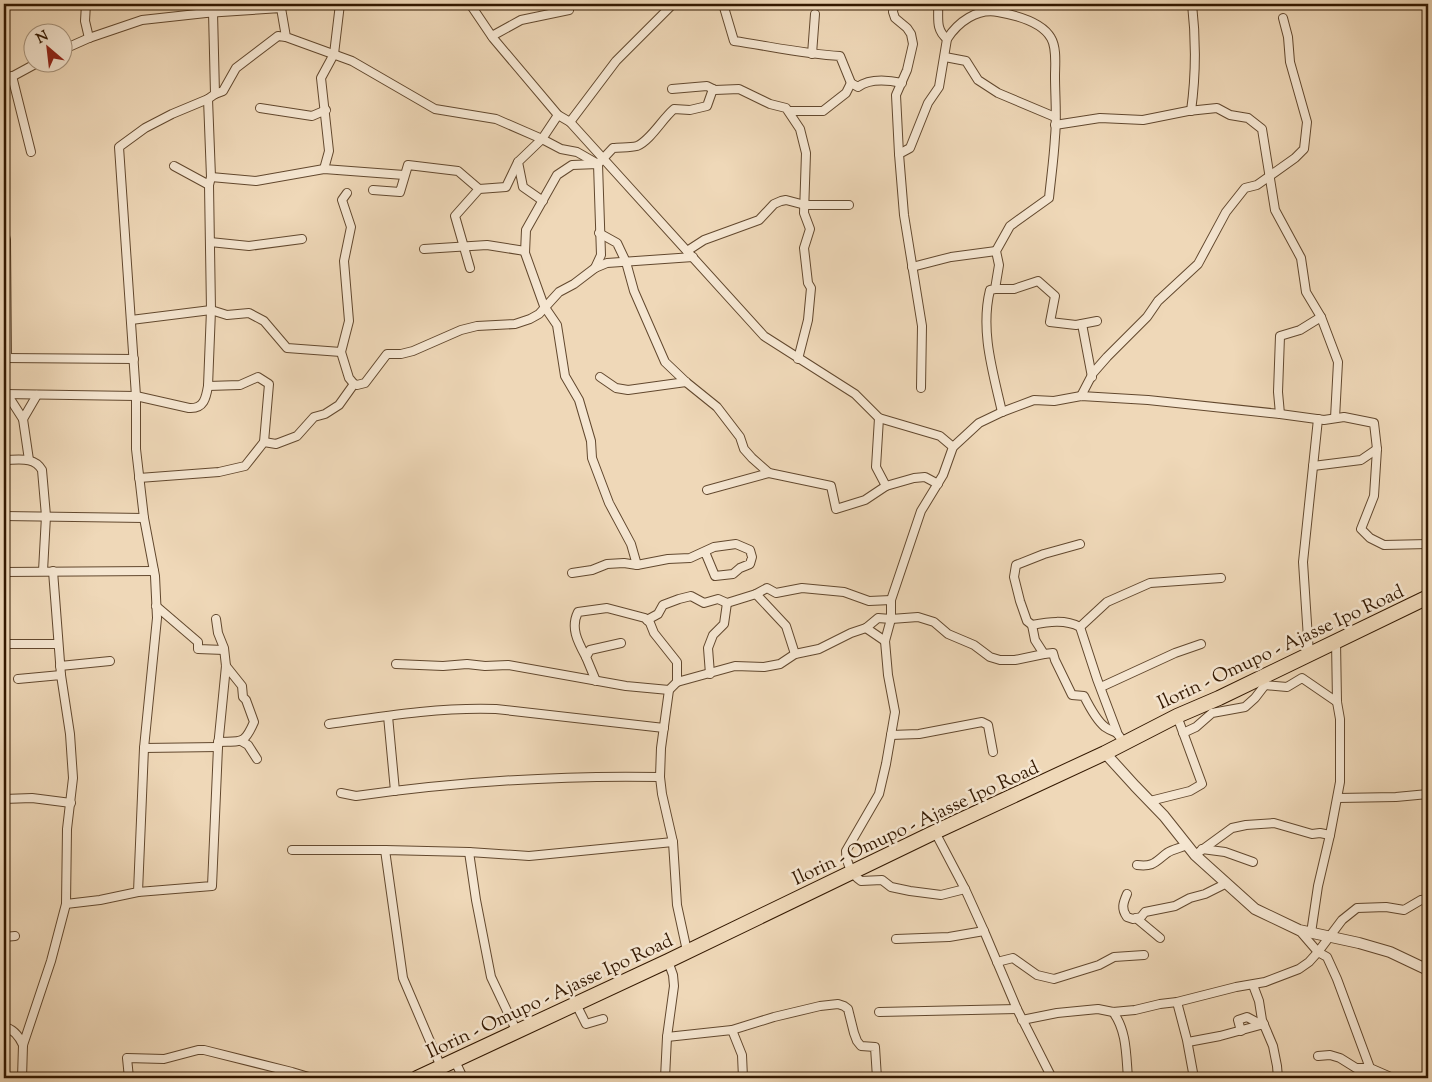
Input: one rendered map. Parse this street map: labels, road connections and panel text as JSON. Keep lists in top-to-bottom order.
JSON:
{
  "streets": {
    "highway": ["Ilorin - Omupo - Ajasse Ipo Road"]
  },
  "north": "top left"
}
